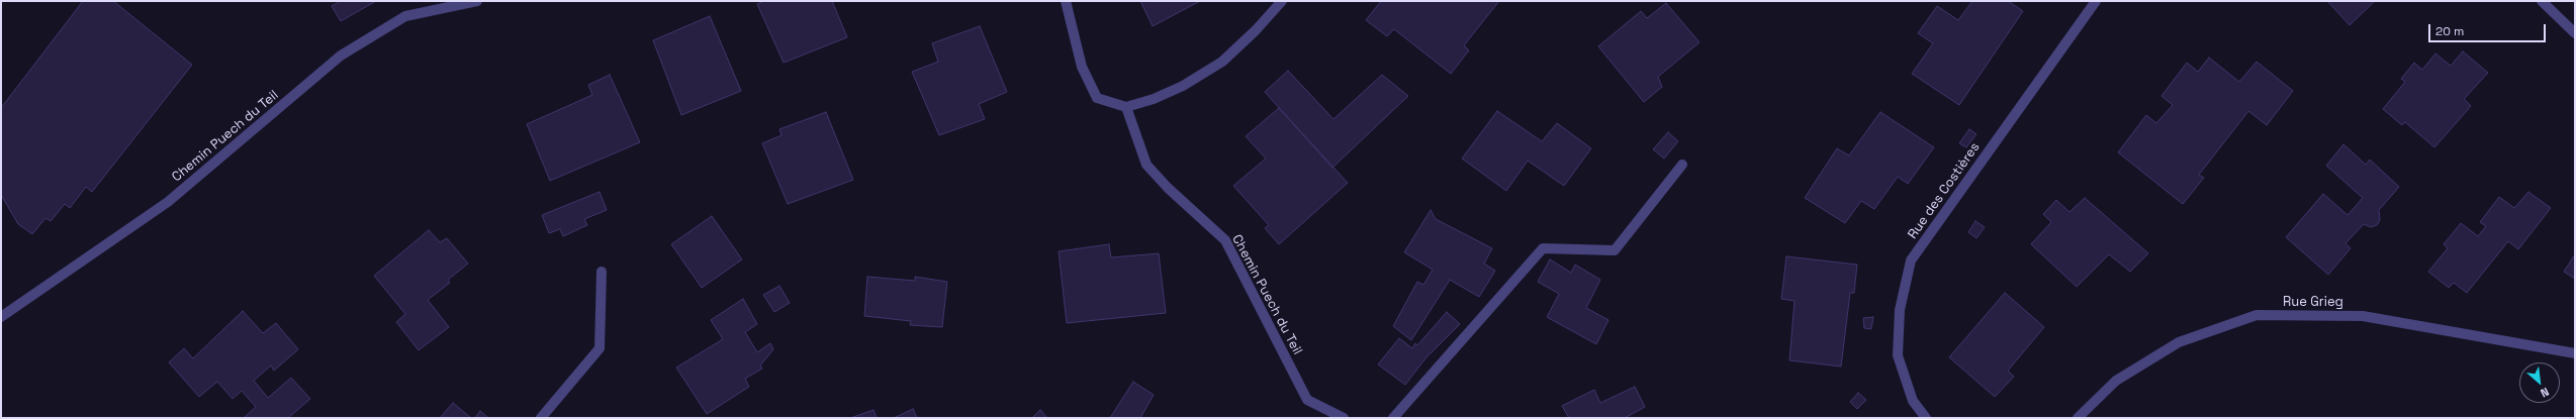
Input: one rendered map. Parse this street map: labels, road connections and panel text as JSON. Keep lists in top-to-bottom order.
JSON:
{
  "streets": {
    "street": ["Chemin Puech du Teil", "Rue des Costières", "Rue Grieg"]
  },
  "scale_bar": "20 m",
  "north": "bottom right"
}
